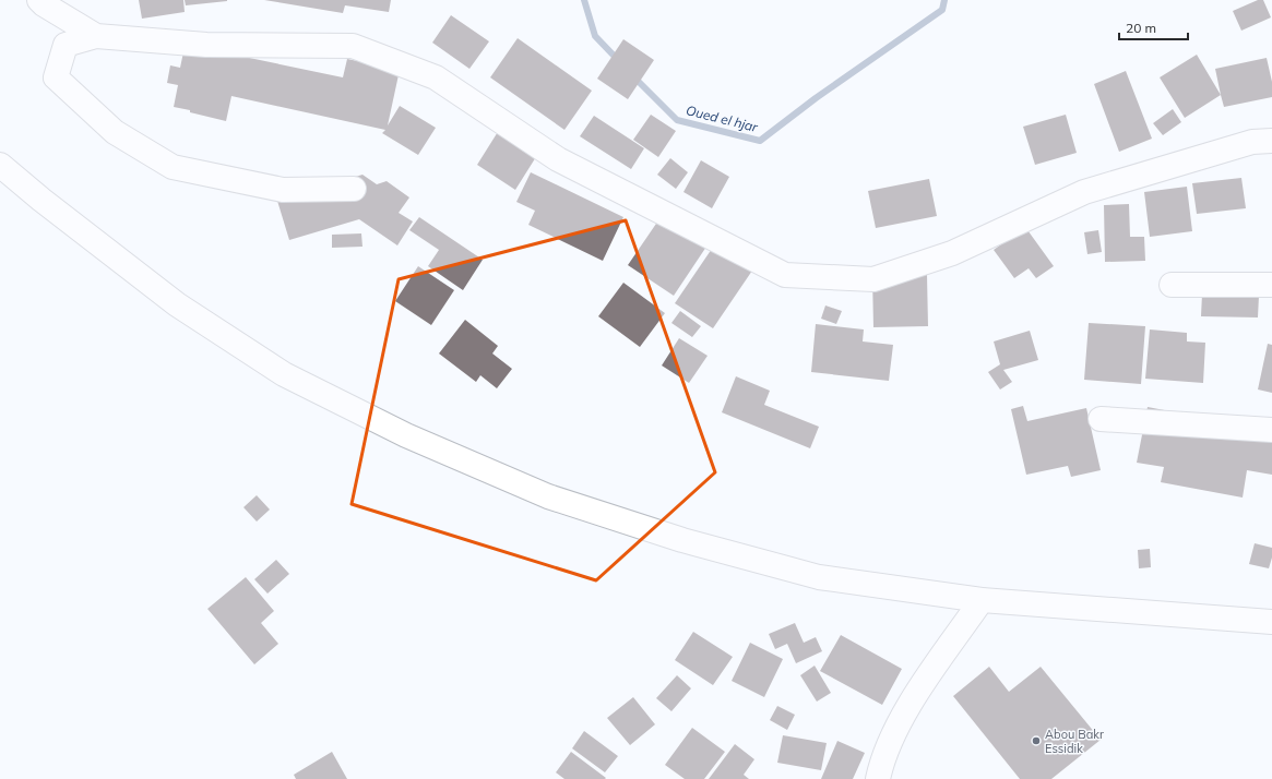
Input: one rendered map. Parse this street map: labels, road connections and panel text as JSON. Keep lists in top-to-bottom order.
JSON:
{
  "water": ["Oued el hjar"],
  "places": ["Abou Bakr Essidik"],
  "scale_bar": "20 m"
}
